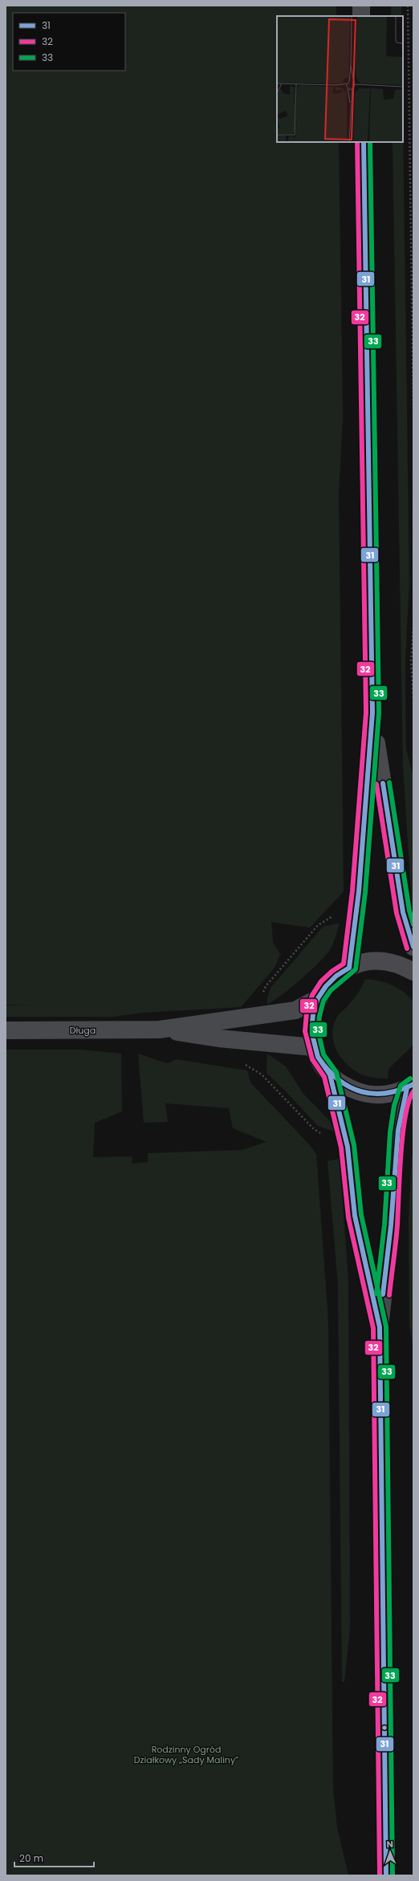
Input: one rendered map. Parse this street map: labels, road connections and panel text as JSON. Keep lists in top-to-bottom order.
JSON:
{
  "streets": {
    "street": ["Długa"]
  },
  "parks": ["Rodzinny Ogród Działkowy „Sady Maliny”"],
  "lines": ["transit line 31", "transit line 32", "transit line 33"],
  "legend": ["31", "32", "33"],
  "scale_bar": "20 m",
  "north": "top"
}
